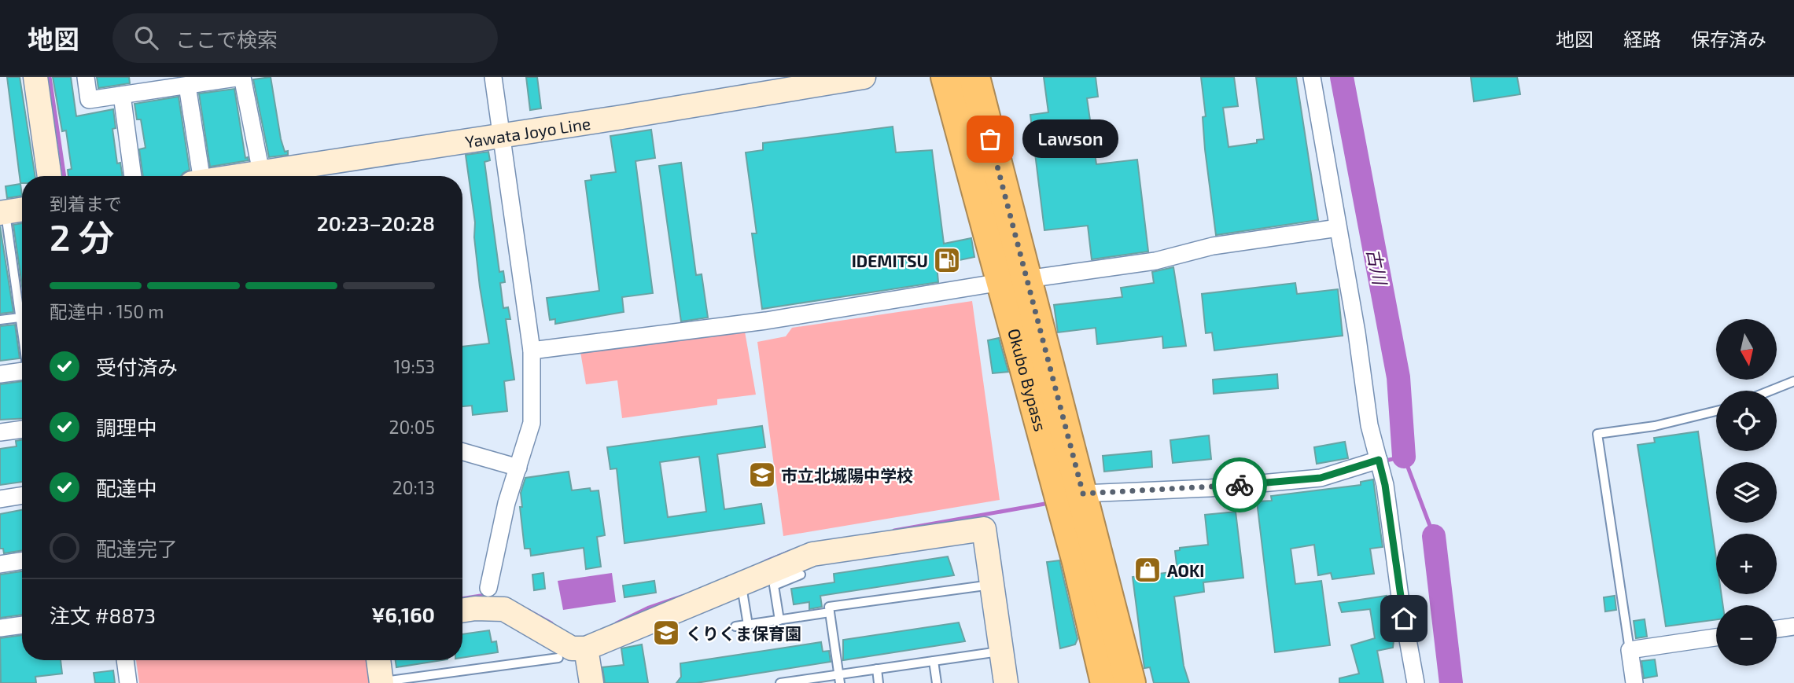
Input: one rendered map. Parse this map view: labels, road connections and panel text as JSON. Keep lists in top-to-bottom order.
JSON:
{
  "streets": {
    "highway": ["Okubo Bypass"],
    "street": ["Yawata Joyo Line"]
  },
  "water": ["古川"],
  "places": {
    "other": ["Lawson"],
    "fuel station": ["IDEMITSU"],
    "school or university": ["市立北城陽中学校", "くりくま保育園"],
    "shop": ["AOKI"]
  },
  "north": "bottom",
  "page": {
    "header": "地図",
    "search": "ここで検索",
    "nav": ["地図", "経路", "保存済み"],
    "bubble": "Lawson",
    "heading": ["2 分", "到着まで", "20:23–20:28"],
    "panel": ["注文 #8873", "¥6,160"],
    "bar": "配達中 · 150 m",
    "map_buttons": ["+", "−"],
    "list": [
      ["受付済み", "19:53"],
      ["調理中", "20:05"],
      ["配達中", "20:13"],
      "配達完了"
    ]
  }
}
